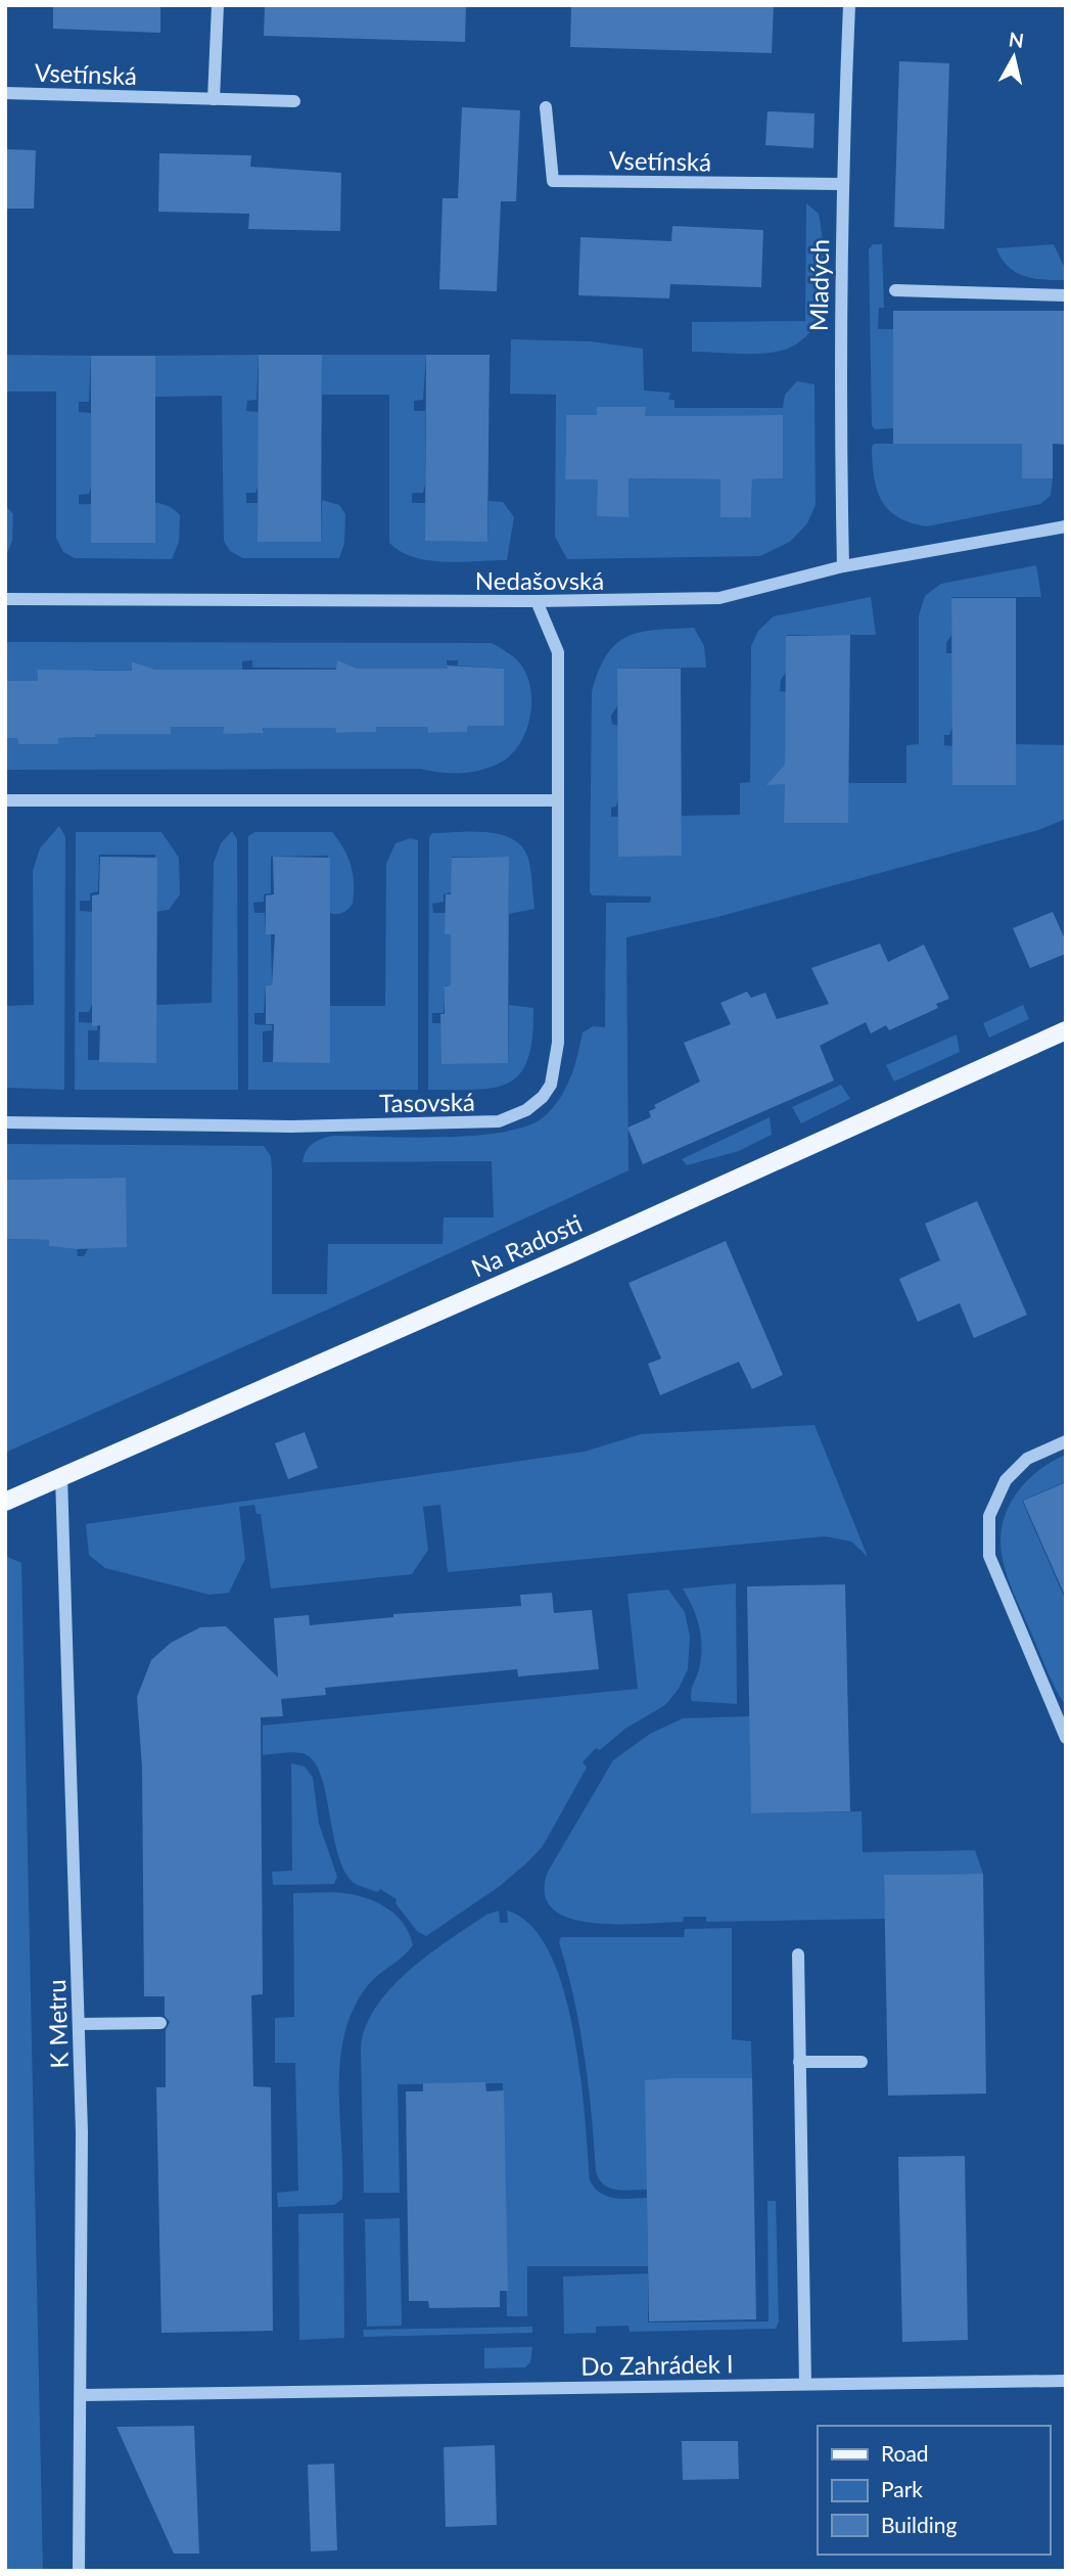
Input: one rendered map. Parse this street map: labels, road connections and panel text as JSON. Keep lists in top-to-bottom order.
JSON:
{
  "streets": {
    "main road": ["Na Radosti"],
    "street": [
      "Vsetínská",
      "Mladých",
      "Nedašovská",
      "Tasovská",
      "K Metru",
      "Do Zahrádek I"
    ]
  },
  "crossings": [
    ["Vsetínská", "Mladých"],
    ["Mladých", "Nedašovská"],
    ["Nedašovská", "Tasovská"],
    ["Na Radosti", "K Metru"],
    ["K Metru", "Do Zahrádek I"]
  ],
  "legend": ["Road", "Park", "Building"],
  "north": "top"
}
